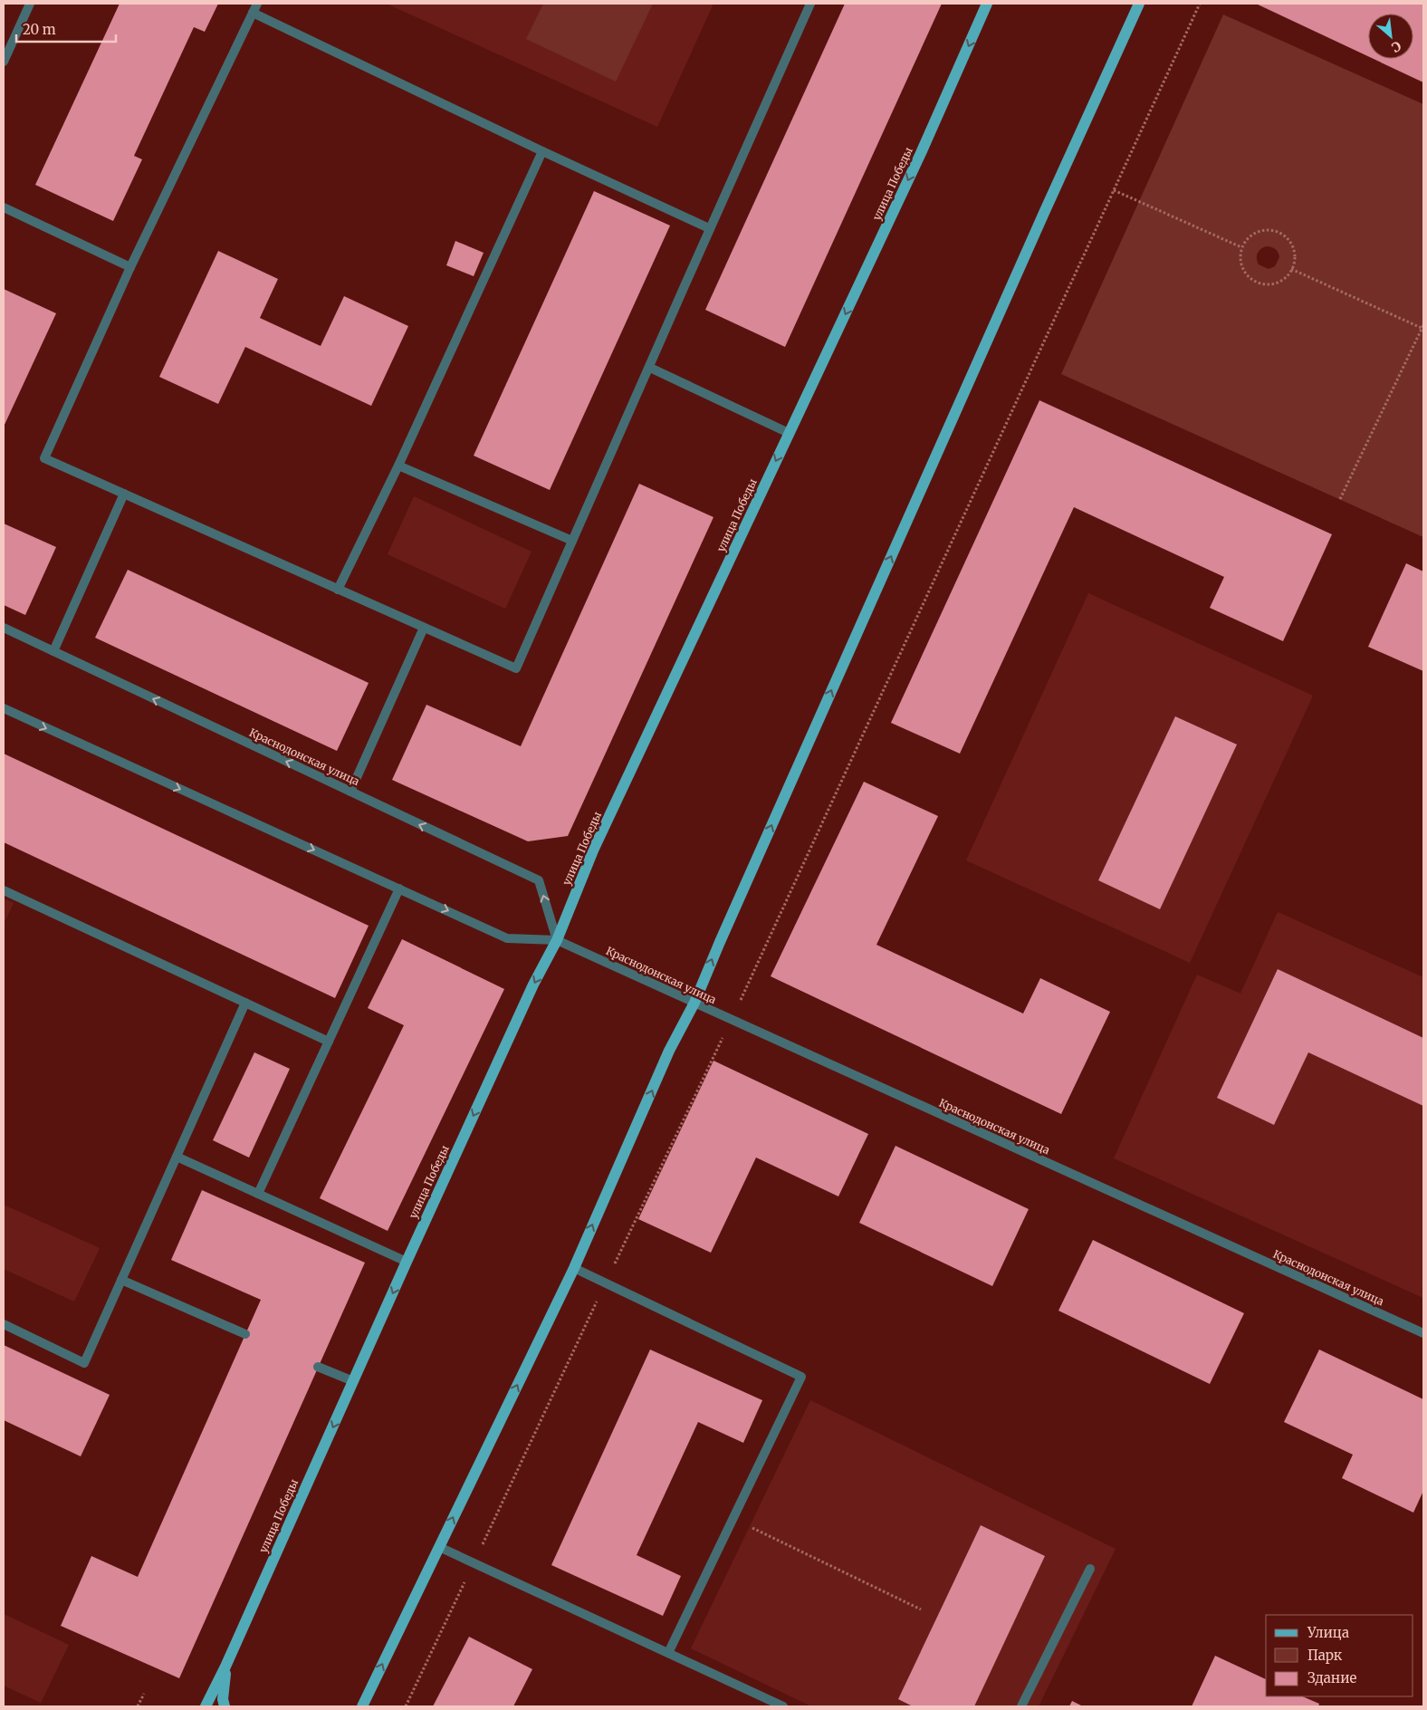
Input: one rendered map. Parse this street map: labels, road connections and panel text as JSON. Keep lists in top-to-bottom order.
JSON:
{
  "streets": {
    "main road": ["улица Победы"],
    "street": ["Краснодонская улица"]
  },
  "crossings": [
    ["улица Победы", "Краснодонская улица"]
  ],
  "one_way": ["улица Победы"],
  "legend": ["Улица", "Парк", "Здание"],
  "scale_bar": "20 m",
  "north": "bottom right"
}
